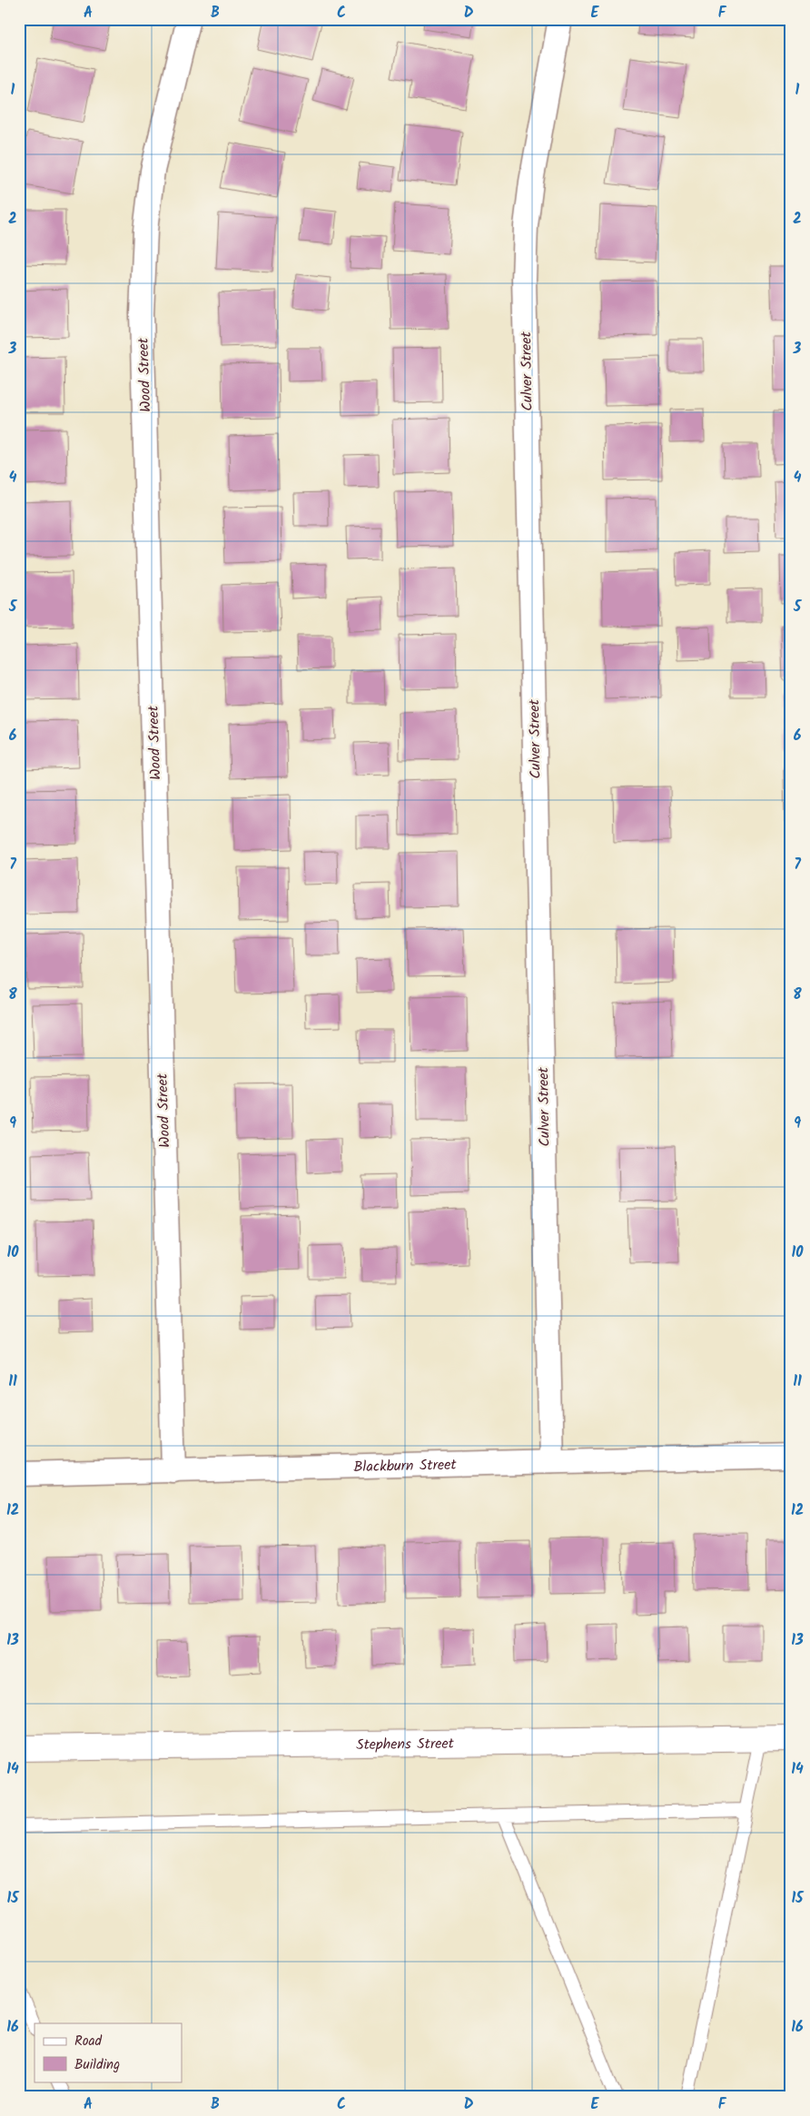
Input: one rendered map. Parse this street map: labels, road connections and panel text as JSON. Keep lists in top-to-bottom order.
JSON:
{
  "streets": {
    "street": [
      "Culver Street",
      "Wood Street",
      "Blackburn Street",
      "Stephens Street"
    ]
  },
  "crossings": [
    ["Culver Street", "Blackburn Street"],
    ["Wood Street", "Blackburn Street"]
  ],
  "legend": ["Road", "Building"],
  "grid": {
    "columns": [
      "A",
      "B",
      "C",
      "D",
      "E",
      "F"
    ],
    "rows": [
      "1",
      "2",
      "3",
      "4",
      "5",
      "6",
      "7",
      "8",
      "9",
      "10",
      "11",
      "12",
      "13",
      "14",
      "15",
      "16"
    ]
  }
}
